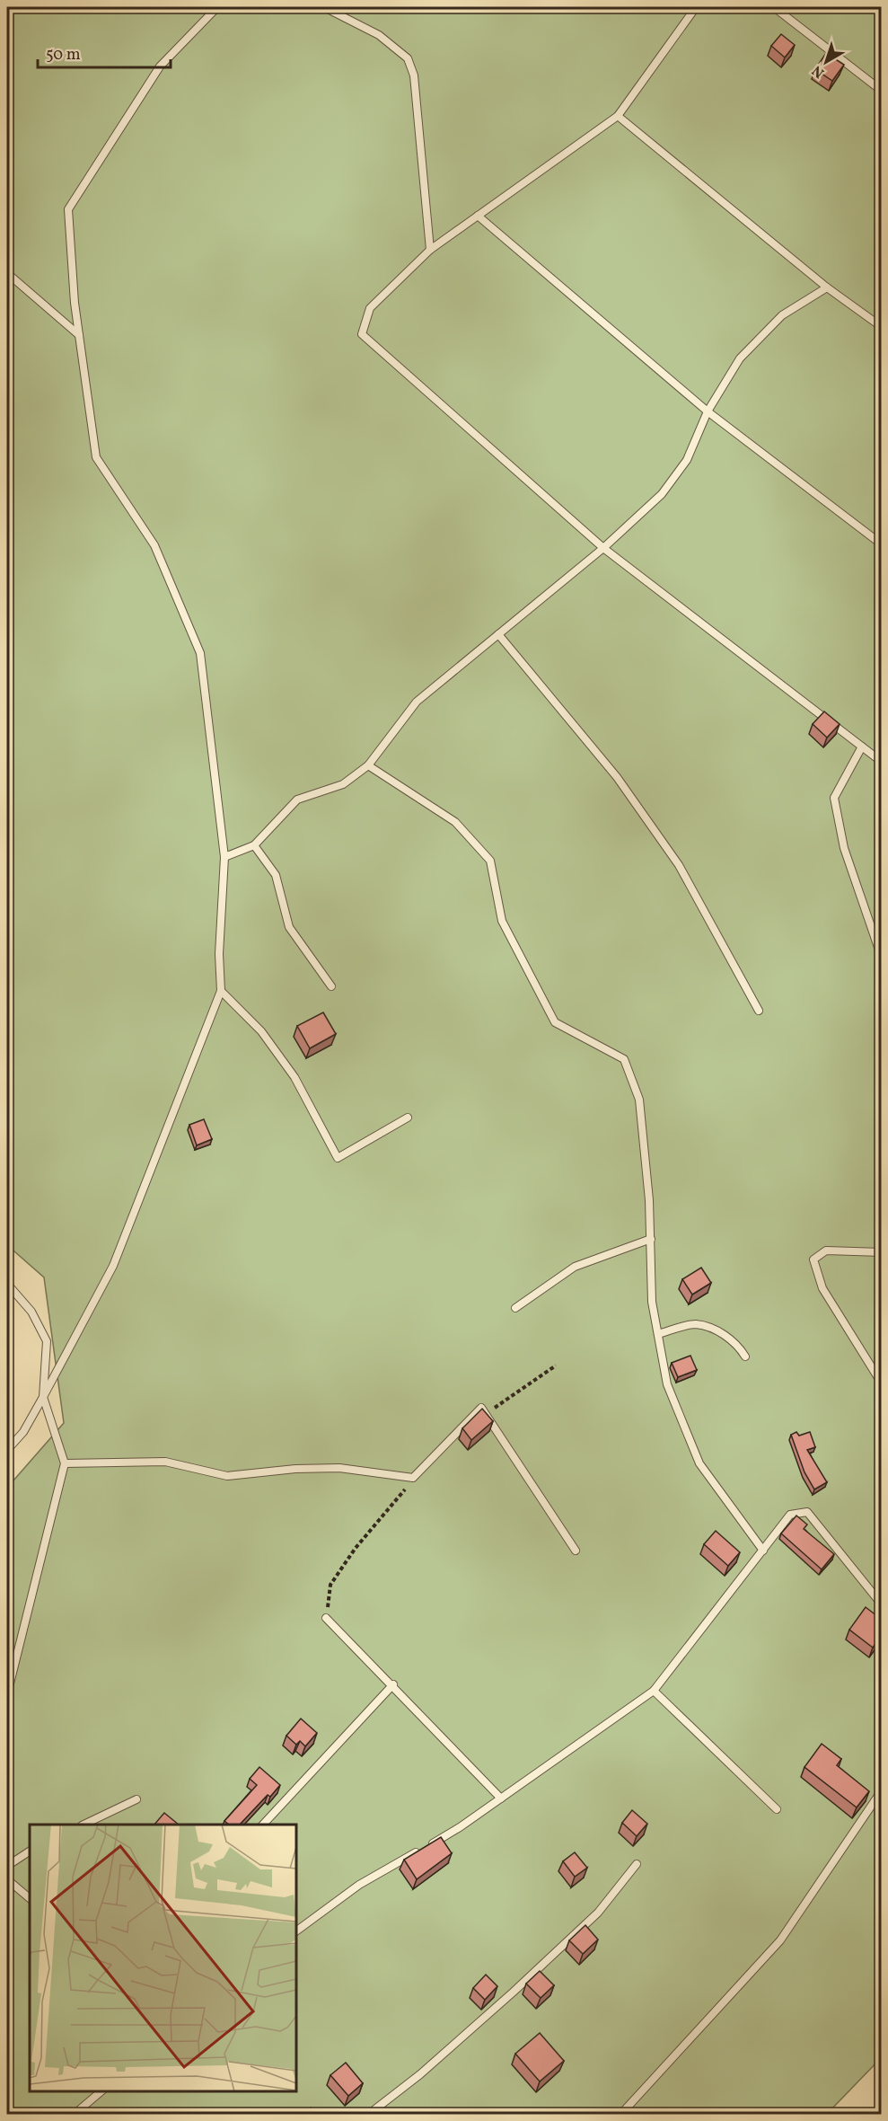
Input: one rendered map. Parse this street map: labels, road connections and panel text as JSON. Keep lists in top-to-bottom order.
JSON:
{
  "scale_bar": "50 m",
  "north": "bottom left"
}
